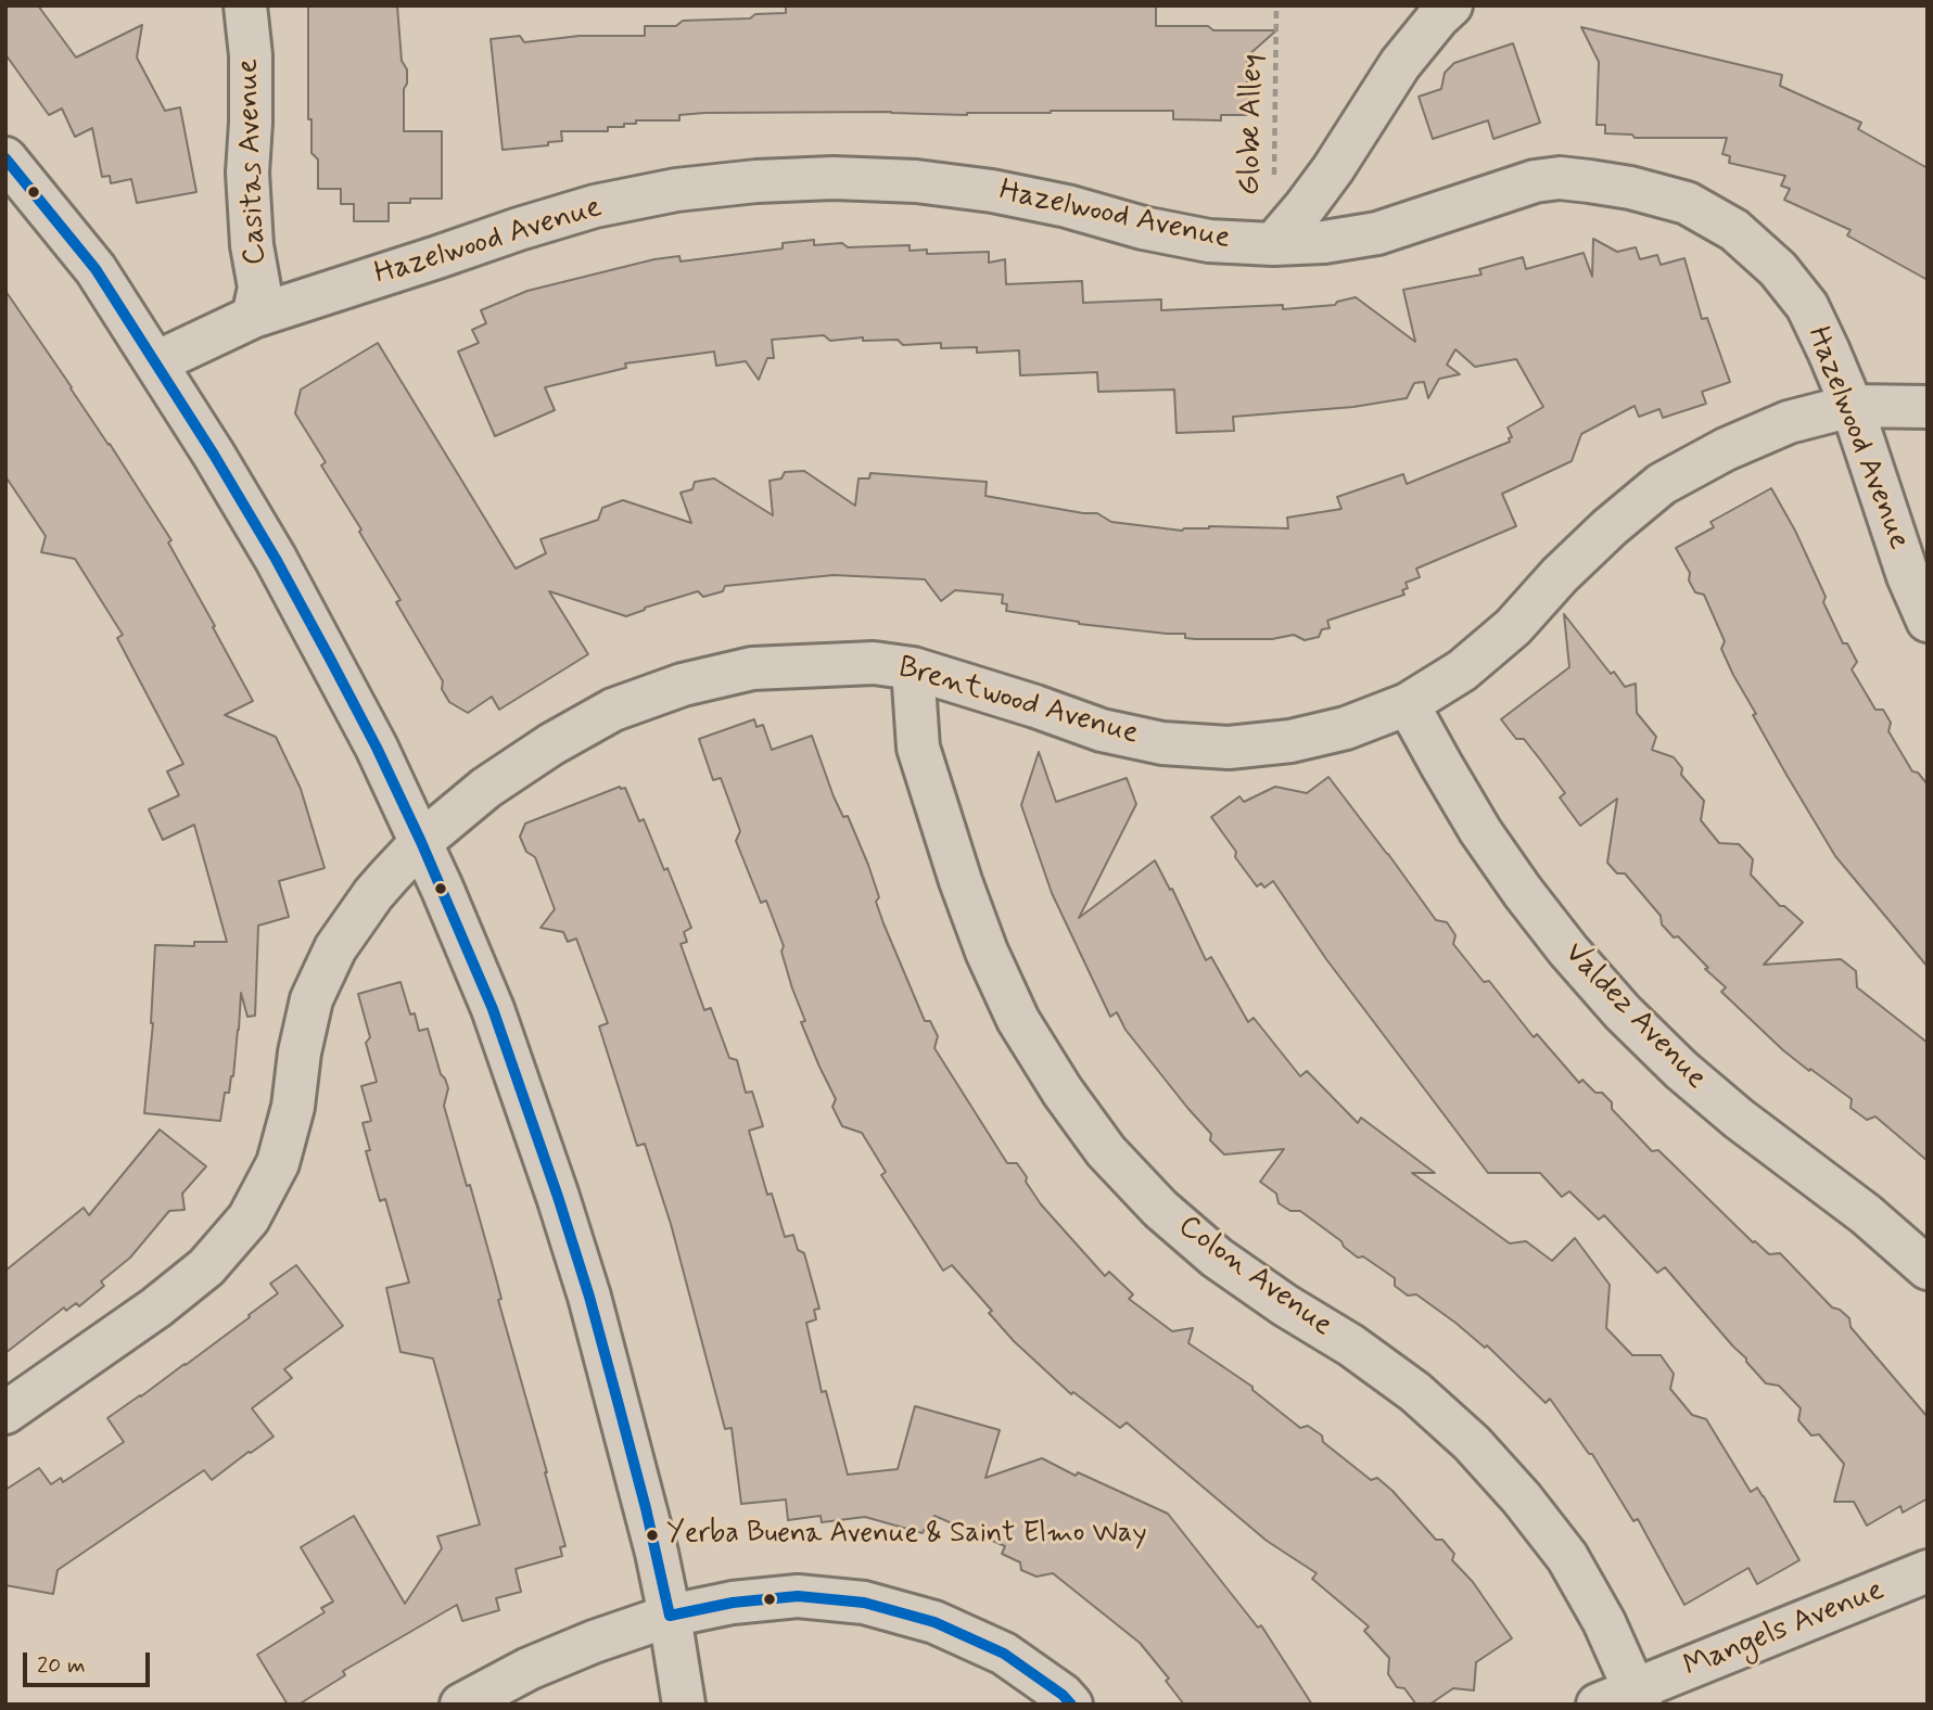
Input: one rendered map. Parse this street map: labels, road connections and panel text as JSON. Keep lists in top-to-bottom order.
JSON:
{
  "streets": {
    "street": [
      "Casitas Avenue",
      "Hazelwood Avenue",
      "Brentwood Avenue",
      "Valdez Avenue",
      "Colon Avenue",
      "Mangels Avenue"
    ],
    "path": ["Globe Alley"]
  },
  "crossings": [
    ["Globe Alley", "Hazelwood Avenue"],
    ["Casitas Avenue", "Hazelwood Avenue"],
    ["Hazelwood Avenue", "Brentwood Avenue"],
    ["Brentwood Avenue", "Valdez Avenue"],
    ["Brentwood Avenue", "Colon Avenue"],
    ["Colon Avenue", "Mangels Avenue"]
  ],
  "places": ["Yerba Buena Avenue & Saint Elmo Way"],
  "scale_bar": "20 m"
}
